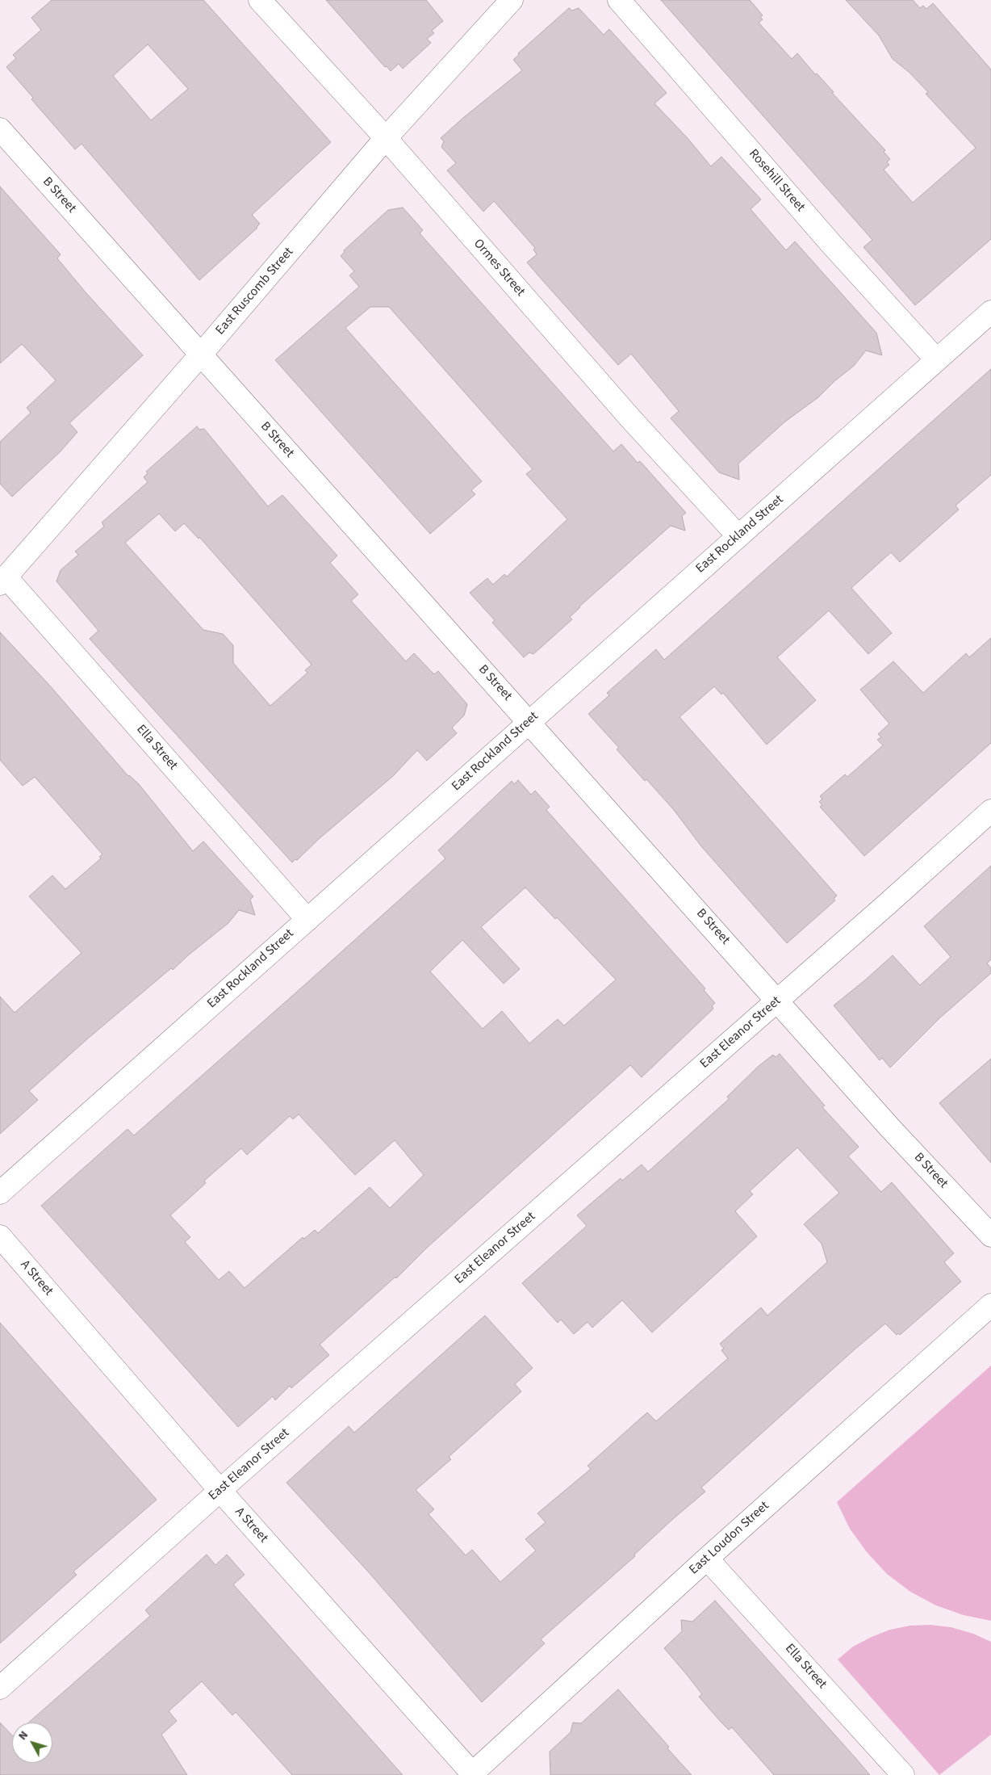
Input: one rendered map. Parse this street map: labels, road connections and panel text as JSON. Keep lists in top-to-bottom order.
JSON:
{
  "streets": {
    "street": [
      "Rosehill Street",
      "B Street",
      "Ormes Street",
      "East Ruscomb Street",
      "East Rockland Street",
      "Ella Street",
      "East Eleanor Street",
      "A Street",
      "East Loudon Street"
    ]
  },
  "crossings": [
    ["Rosehill Street", "East Rockland Street"],
    ["B Street", "East Ruscomb Street"],
    ["B Street", "East Rockland Street"],
    ["B Street", "East Eleanor Street"],
    ["Ormes Street", "East Ruscomb Street"],
    ["Ormes Street", "East Rockland Street"],
    ["East Ruscomb Street", "Ella Street"],
    ["East Rockland Street", "Ella Street"],
    ["Ella Street", "East Loudon Street"],
    ["East Eleanor Street", "A Street"],
    ["A Street", "East Loudon Street"]
  ],
  "north": "top left"
}
